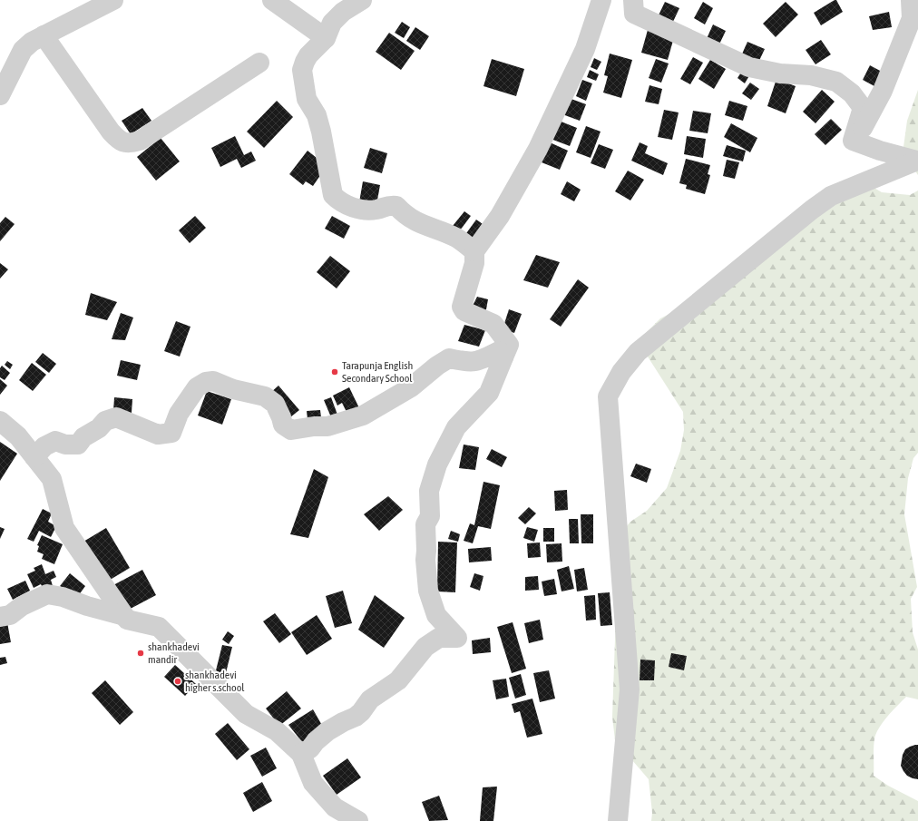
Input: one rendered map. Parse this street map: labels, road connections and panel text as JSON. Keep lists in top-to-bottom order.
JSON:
{
  "places": ["Tarapunja English Secondary School", "shankhadevi mandir", "shankhadevi higher s.school"]
}
